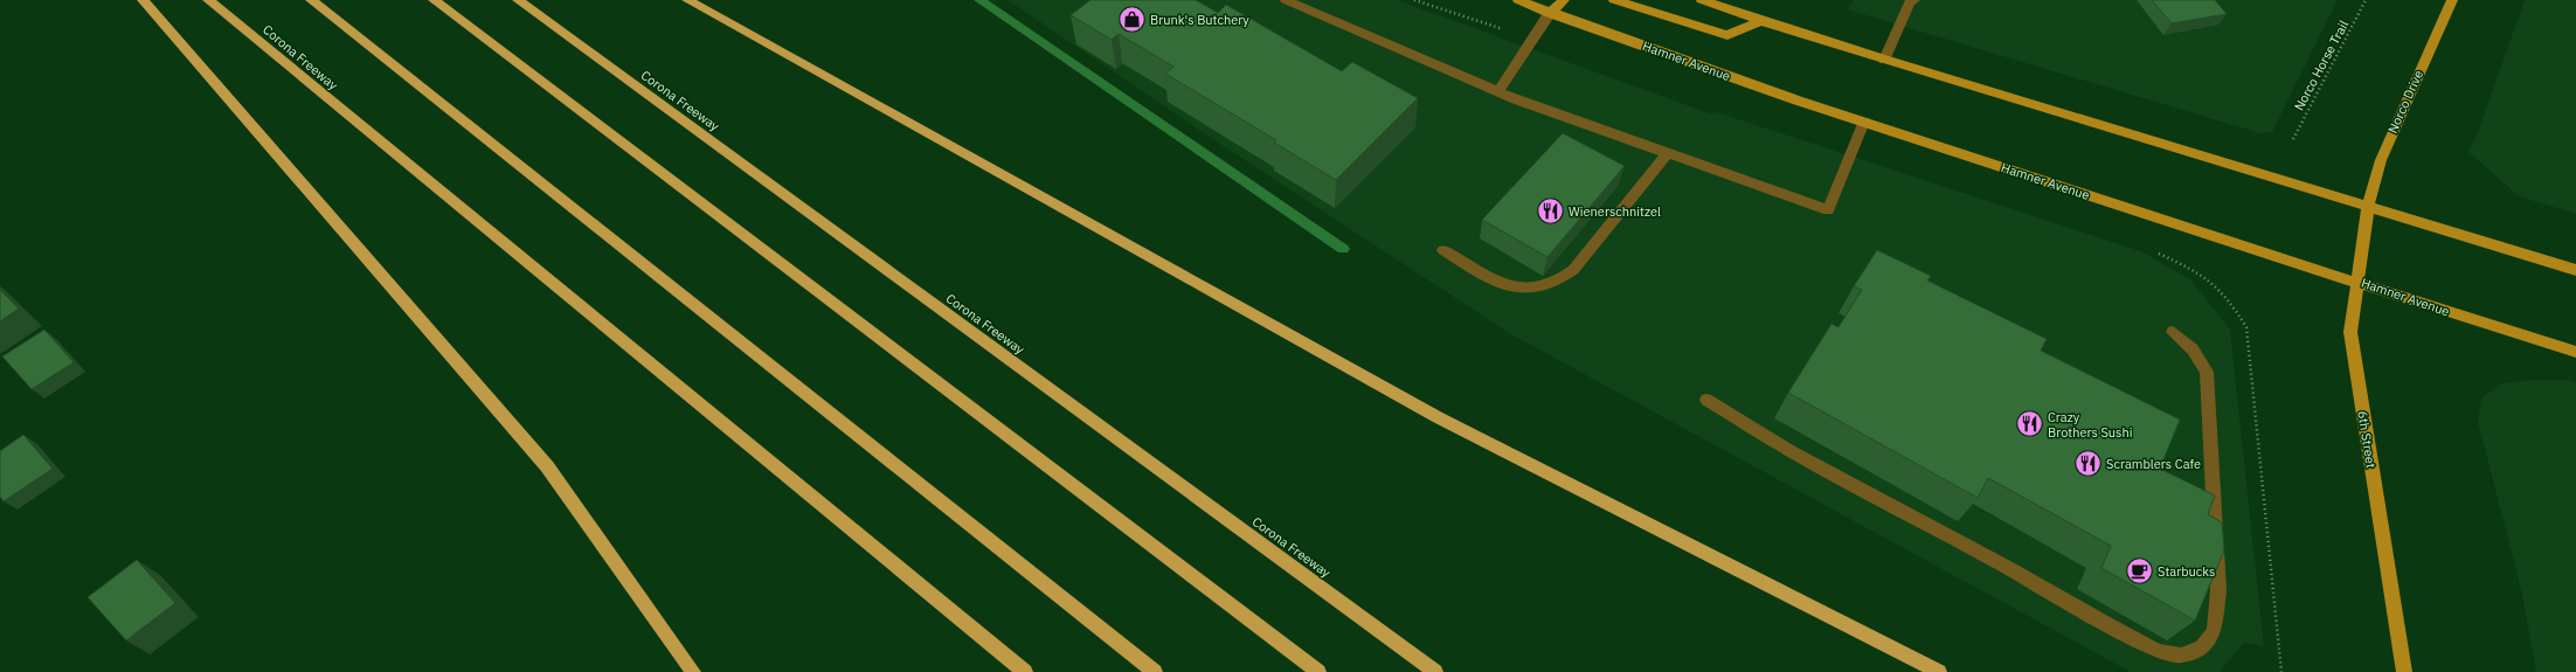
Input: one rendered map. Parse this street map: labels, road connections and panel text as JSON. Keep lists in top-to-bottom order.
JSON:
{
  "streets": {
    "highway": ["Corona Freeway"],
    "main road": ["Hamner Avenue", "Norco Drive", "6th Street"],
    "path": ["Norco Horse Trail"]
  },
  "crossings": [
    ["Hamner Avenue", "6th Street"],
    ["Norco Drive", "6th Street"]
  ],
  "places": {
    "shop": ["Brunk's Butchery"],
    "restaurant": ["Wienerschnitzel", "Crazy Brothers Sushi", "Scramblers Cafe"],
    "cafe": ["Starbucks"]
  }
}
